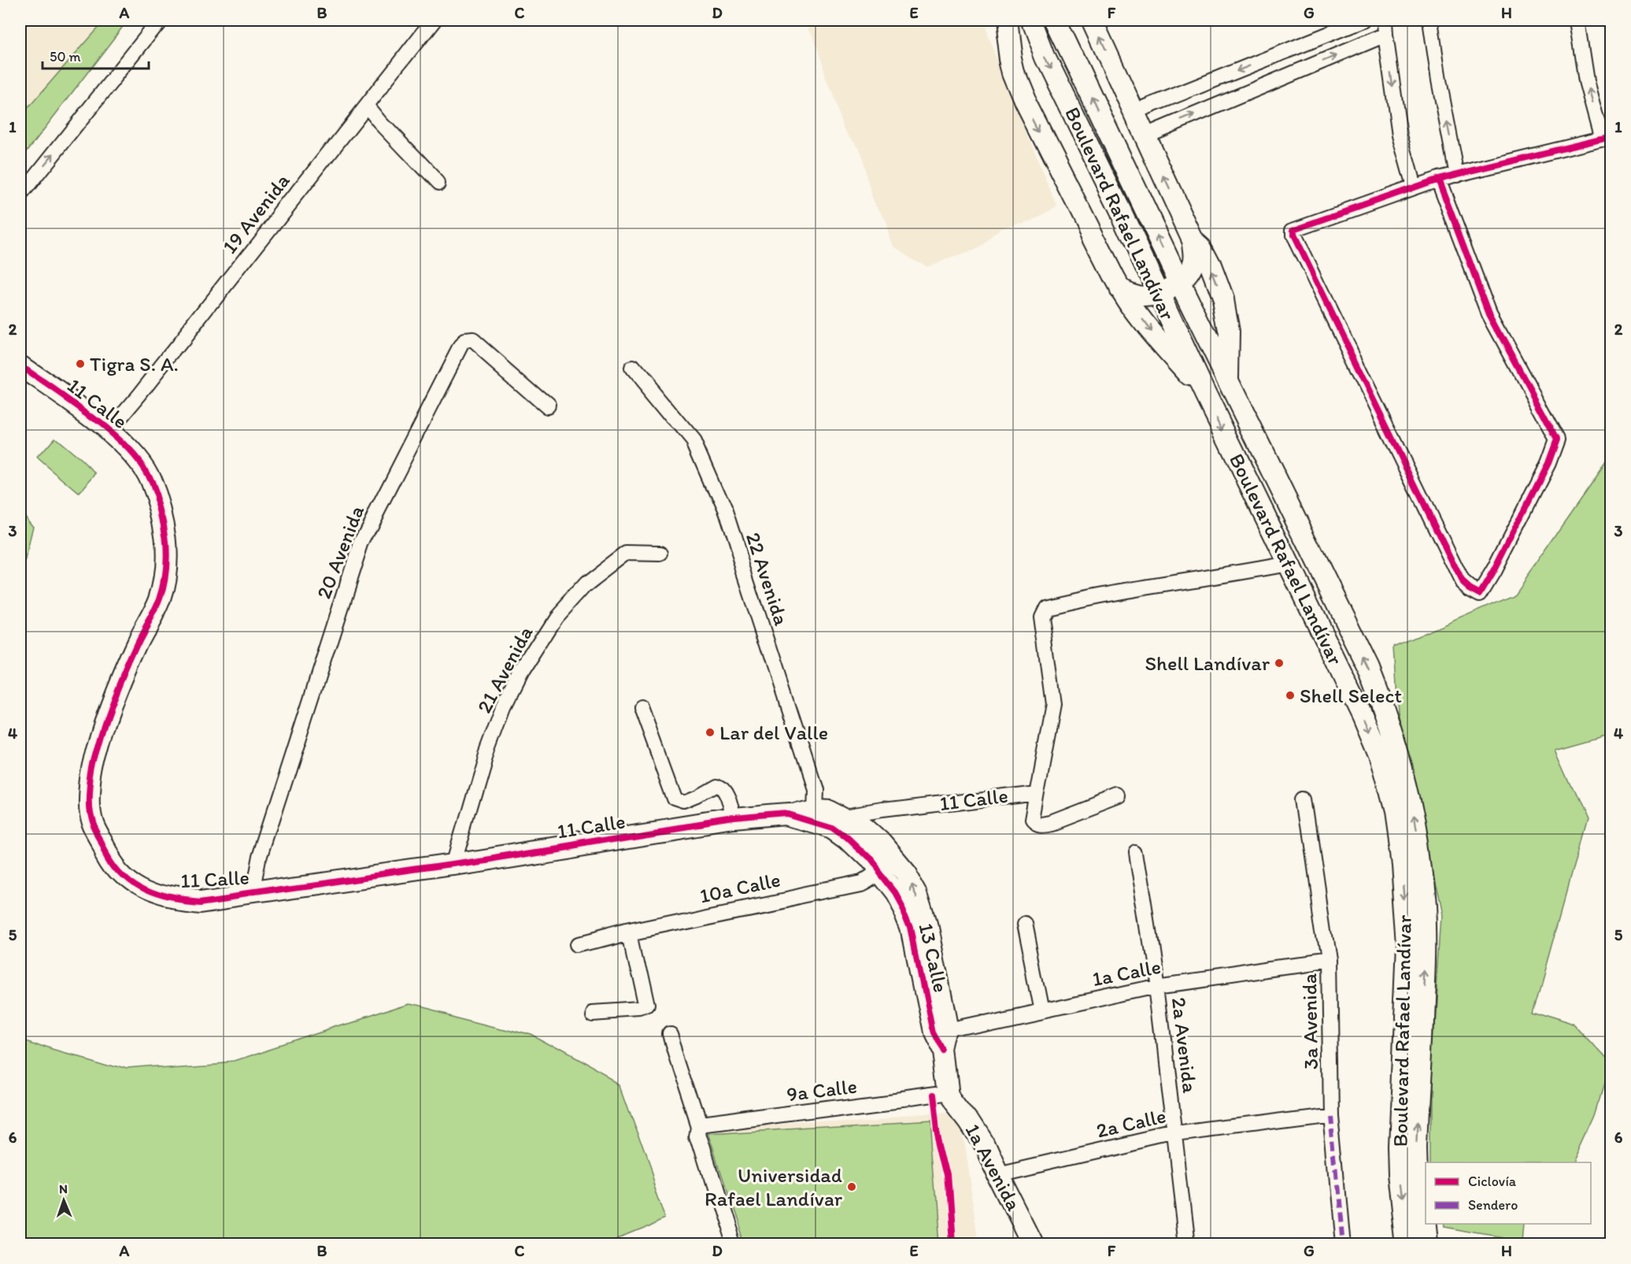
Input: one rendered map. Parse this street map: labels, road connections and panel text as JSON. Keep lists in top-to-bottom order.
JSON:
{
  "streets": {
    "main road": [
      "Boulevard Rafael Landívar",
      "11 Calle",
      "13 Calle",
      "1a Avenida"
    ],
    "street": [
      "19 Avenida",
      "20 Avenida",
      "22 Avenida",
      "21 Avenida",
      "10a Calle",
      "1a Calle",
      "3a Avenida",
      "2a Avenida",
      "9a Calle",
      "2a Calle"
    ]
  },
  "crossings": [
    ["19 Avenida", "11 Calle"],
    ["Boulevard Rafael Landívar", "11 Calle"],
    ["11 Calle", "20 Avenida"],
    ["11 Calle", "22 Avenida"],
    ["11 Calle", "21 Avenida"],
    ["11 Calle", "13 Calle"],
    ["22 Avenida", "13 Calle"],
    ["10a Calle", "13 Calle"],
    ["13 Calle", "1a Calle"],
    ["13 Calle", "9a Calle"],
    ["13 Calle", "1a Avenida"],
    ["1a Calle", "3a Avenida"],
    ["1a Calle", "2a Avenida"],
    ["3a Avenida", "2a Calle"],
    ["2a Avenida", "2a Calle"],
    ["9a Calle", "1a Avenida"],
    ["2a Calle", "1a Avenida"]
  ],
  "places": [
    "Tigra S. A.",
    "Shell Landívar",
    "Shell Select",
    "Lar del Valle",
    "Universidad Rafael Landívar"
  ],
  "legend": ["Ciclovía", "Sendero"],
  "scale_bar": "50 m",
  "north": "top",
  "grid": {
    "columns": [
      "A",
      "B",
      "C",
      "D",
      "E",
      "F",
      "G",
      "H"
    ],
    "rows": [
      "1",
      "2",
      "3",
      "4",
      "5",
      "6"
    ]
  }
}
